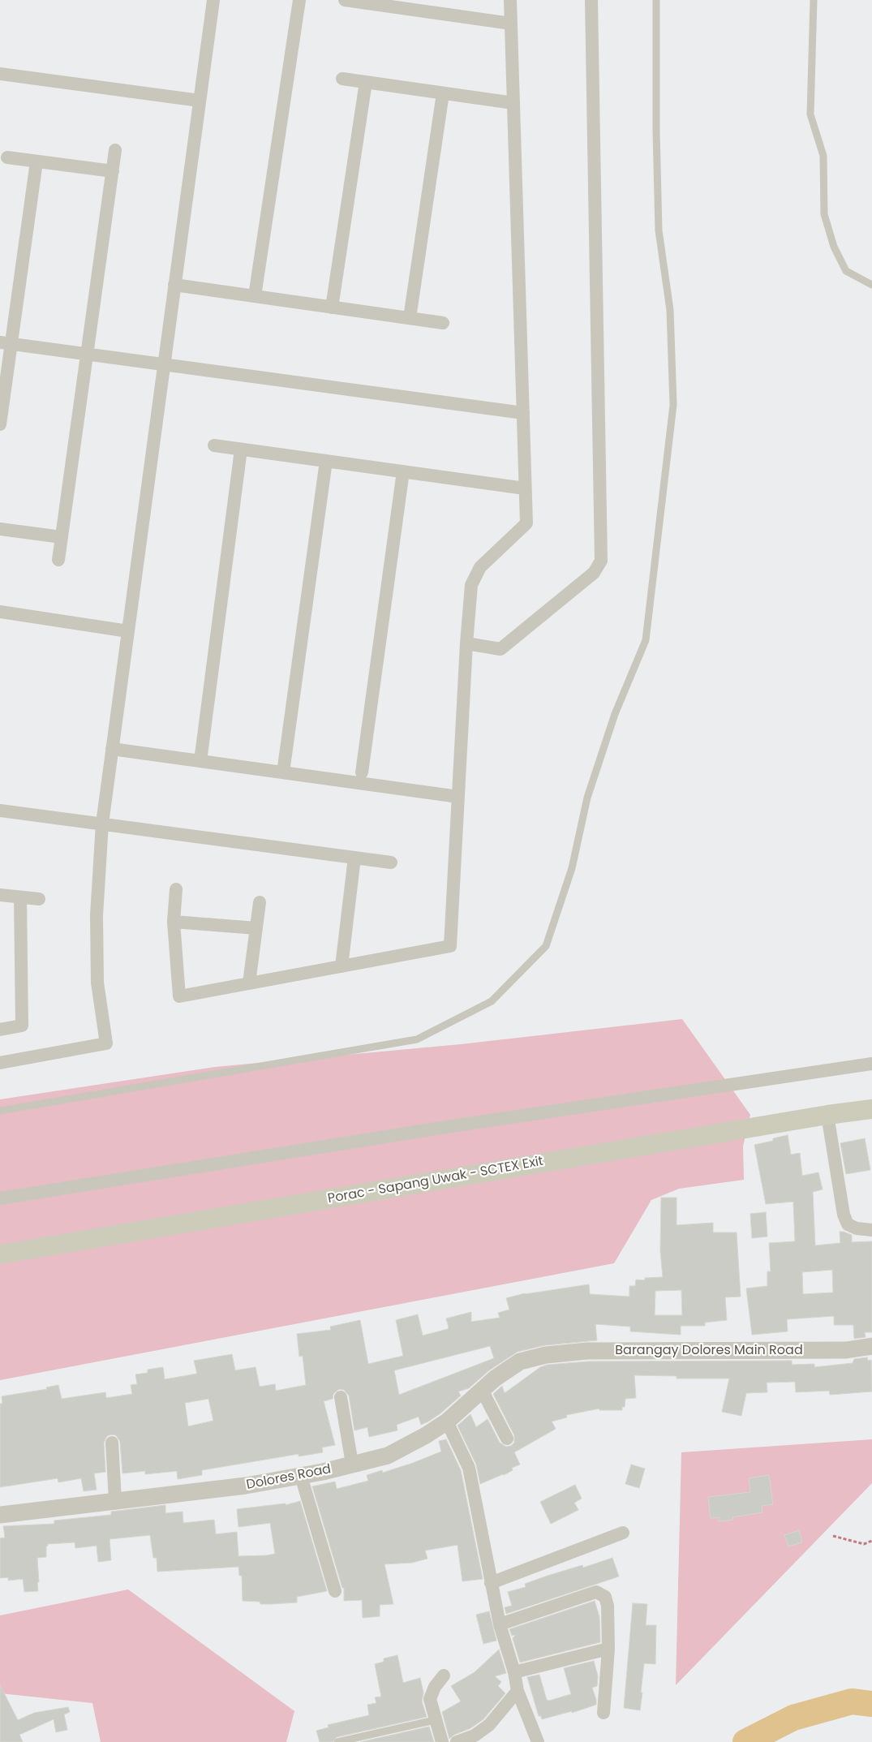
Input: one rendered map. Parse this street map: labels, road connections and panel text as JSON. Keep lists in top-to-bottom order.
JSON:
{
  "streets": {
    "main road": ["Porac - Sapang Uwak - SCTEX Exit"],
    "street": ["Barangay Dolores Main Road", "Dolores Road"]
  },
  "crossings": [
    ["Barangay Dolores Main Road", "Dolores Road"]
  ]
}
